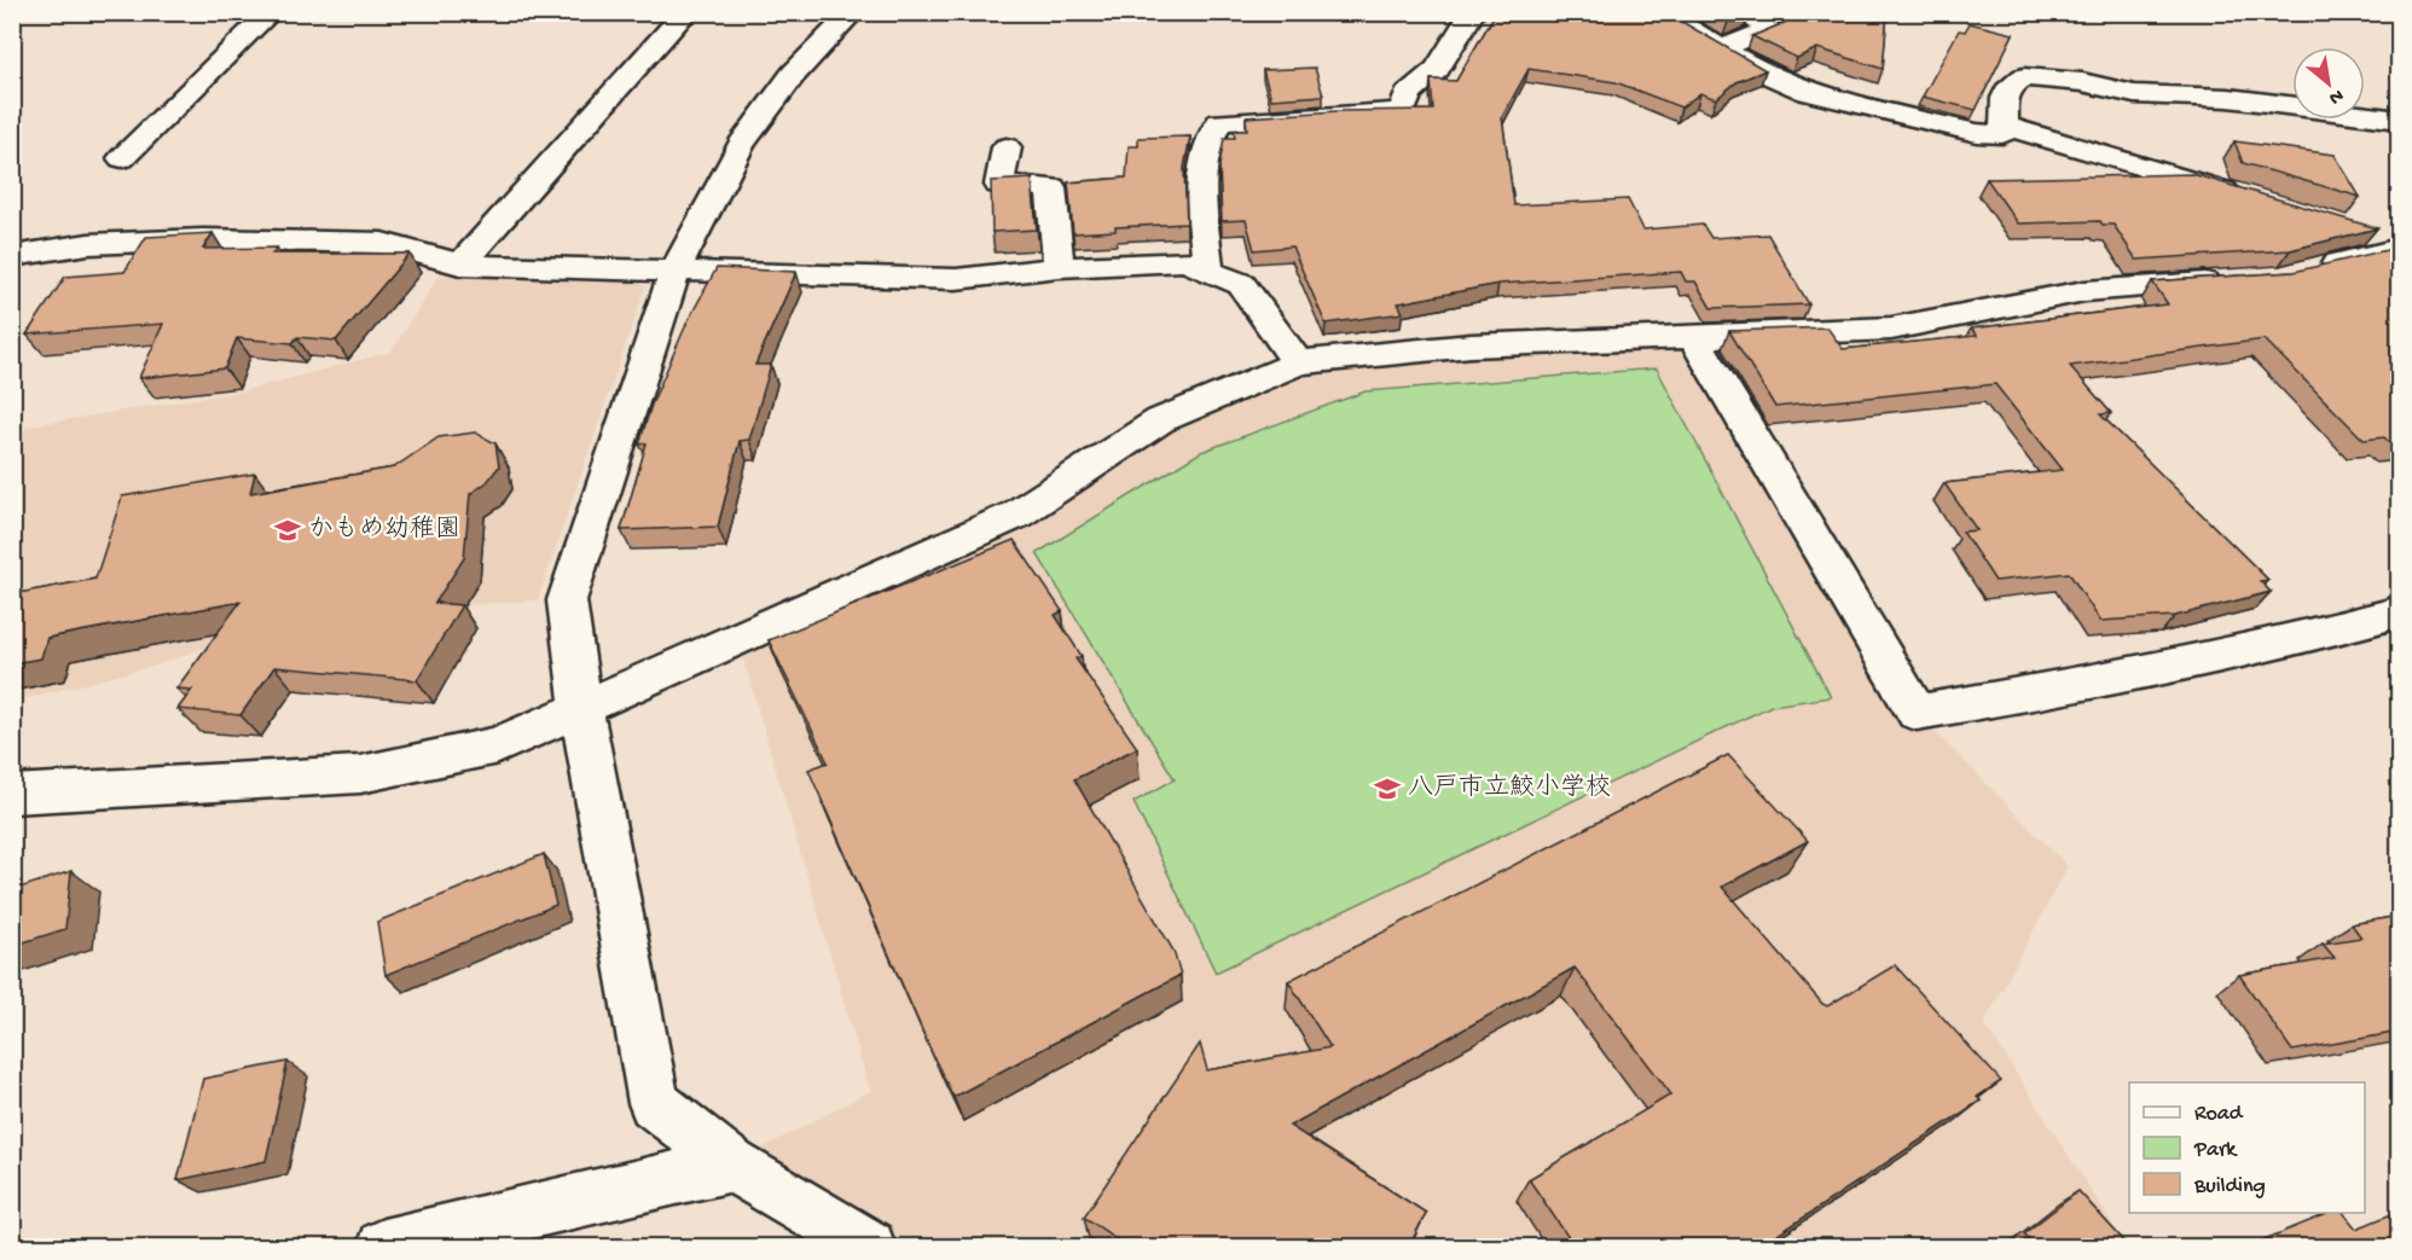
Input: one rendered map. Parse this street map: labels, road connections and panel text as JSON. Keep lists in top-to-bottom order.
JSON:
{
  "places": {
    "school or university": ["かもめ幼稚園", "八戸市立鮫小学校"]
  },
  "legend": ["Road", "Park", "Building"],
  "north": "bottom right"
}
